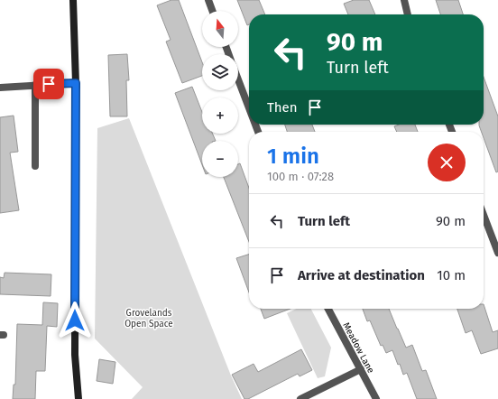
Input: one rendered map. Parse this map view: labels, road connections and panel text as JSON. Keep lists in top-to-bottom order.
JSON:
{
  "streets": {
    "street": ["Meadow Lane"]
  },
  "parks": ["Grovelands Open Space"],
  "north": "top",
  "page": {
    "map_buttons": ["+", "−"],
    "turn": ["90 m", "Turn left"],
    "then": "Then",
    "heading": ["1 min", "100 m · 07:28"],
    "list": [
      {
        "name": "Turn left",
        "value": "90 m"
      },
      {
        "name": "Arrive at destination",
        "value": "10 m"
      }
    ]
  }
}
